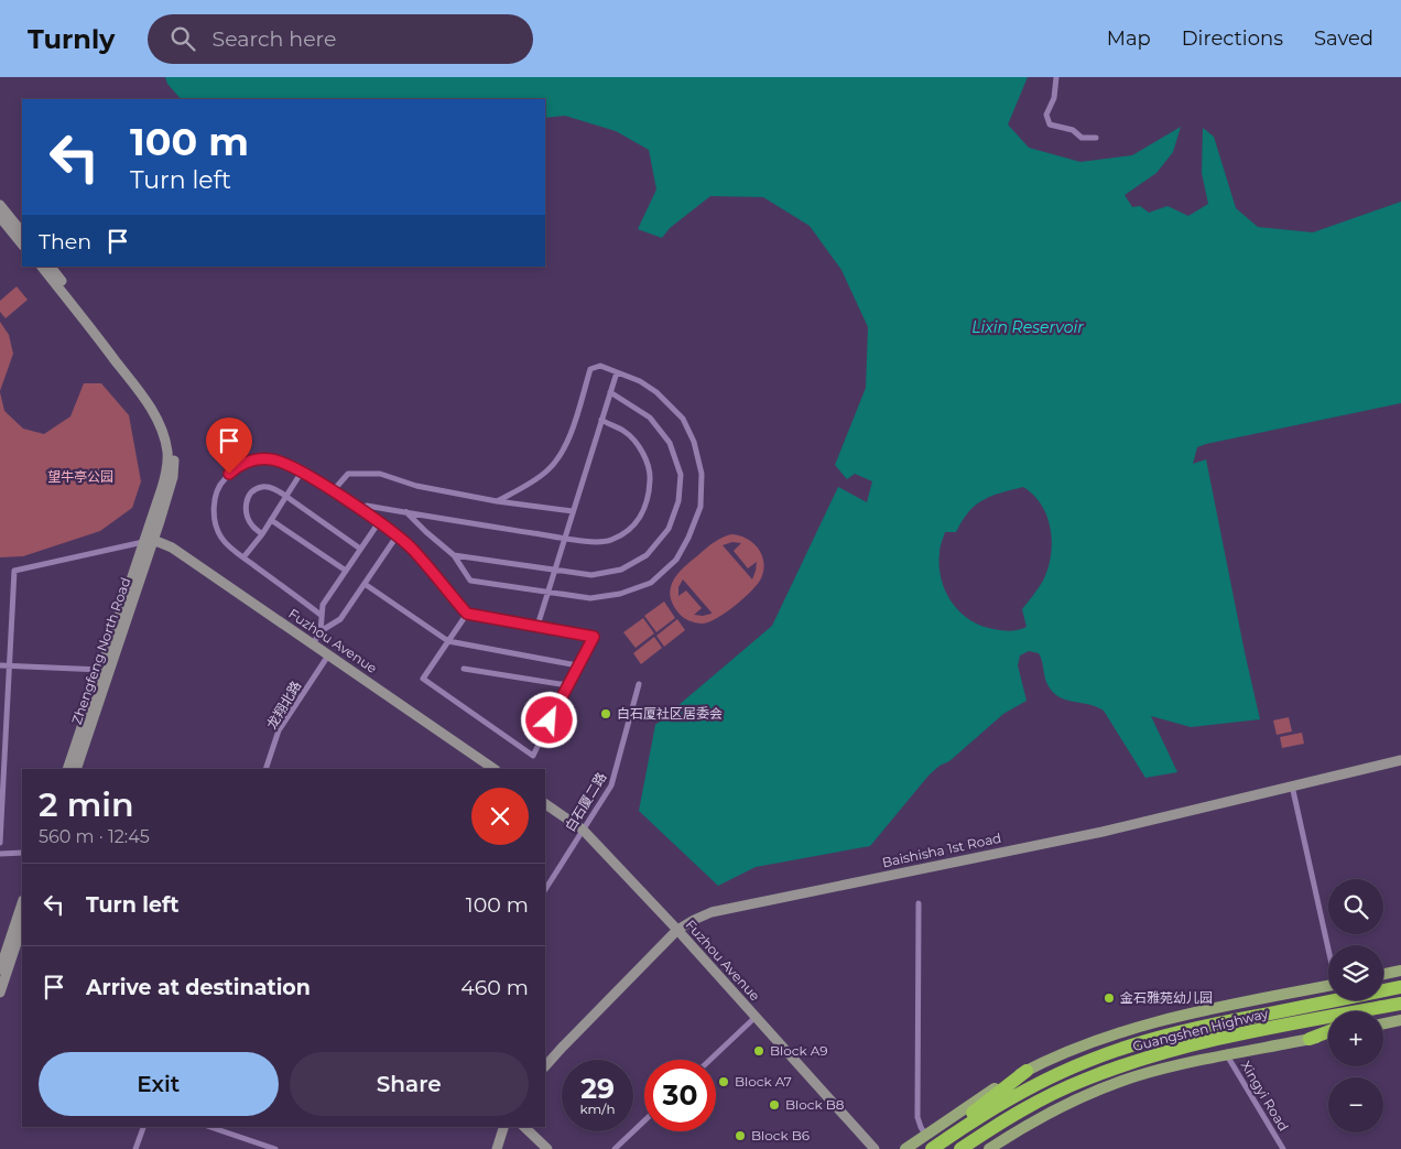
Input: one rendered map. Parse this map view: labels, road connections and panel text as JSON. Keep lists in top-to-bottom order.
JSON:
{
  "streets": {
    "highway": ["Guangshen Highway"],
    "street": [
      "Fuzhou Avenue",
      "Zhengfeng North Road",
      "龙翔北路",
      "白石厦二路",
      "Baishisha 1st Road",
      "Xingyi Road"
    ]
  },
  "crossings": [
    ["Fuzhou Avenue", "Zhengfeng North Road"],
    ["Fuzhou Avenue", "龙翔北路"],
    ["Fuzhou Avenue", "白石厦二路"],
    ["Fuzhou Avenue", "Baishisha 1st Road"]
  ],
  "water": ["Lixin Reservoir"],
  "parks": ["望牛亭公园"],
  "places": [
    "白石厦社区居委会",
    "金石雅苑幼儿园",
    "Block A9",
    "Block A7",
    "Block B8",
    "Block B6"
  ],
  "page": {
    "header": "Turnly",
    "search": "Search here",
    "nav": ["Map", "Directions", "Saved"],
    "turn": ["100 m", "Turn left"],
    "then": "Then",
    "heading": ["2 min", "560 m · 12:45"],
    "list": [
      {
        "name": "Turn left",
        "value": "100 m"
      },
      {
        "name": "Arrive at destination",
        "value": "460 m"
      }
    ],
    "map_buttons": ["+", "−"],
    "buttons": ["Exit", "Share"],
    "speed": "29 km/h",
    "limit": "30"
  }
}
